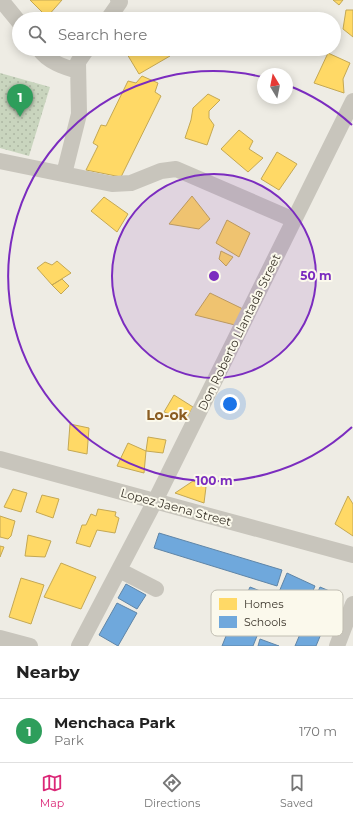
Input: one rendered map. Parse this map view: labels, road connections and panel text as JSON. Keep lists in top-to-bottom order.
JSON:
{
  "streets": {
    "street": ["Don Roberto Llantada Street", "Lopez Jaena Street"]
  },
  "crossings": [
    ["Don Roberto Llantada Street", "Lopez Jaena Street"]
  ],
  "districts": ["Lo-ok"],
  "legend": ["Homes", "Schools"],
  "north": "top",
  "page": {
    "search": "Search here",
    "pins": "1",
    "heading": "Nearby",
    "list": [
      {
        "mark": "1",
        "name": "Menchaca Park",
        "note": "Park",
        "value": "170 m"
      }
    ],
    "nav": ["Map", "Directions", "Saved"]
  },
  "rings": ["50 m", "100 m"]
}
